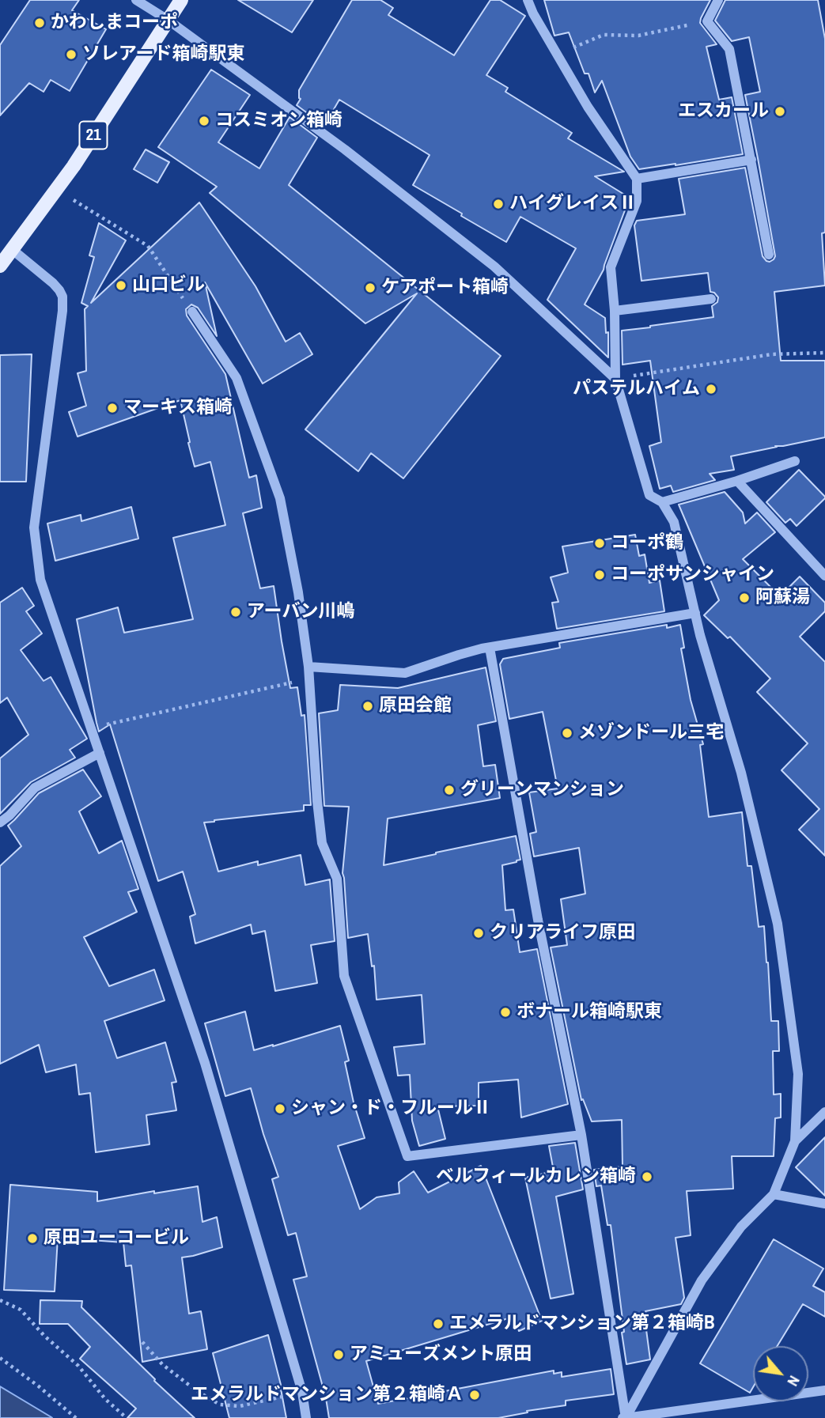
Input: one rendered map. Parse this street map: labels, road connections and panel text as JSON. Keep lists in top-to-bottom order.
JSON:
{
  "streets": {
    "main road": ["21"]
  },
  "places": [
    "かわしまコーポ",
    "ソレアード箱崎駅東",
    "エスカール",
    "コスミオン箱崎",
    "ハイグレイスⅡ",
    "山口ビル",
    "ケアポート箱崎",
    "パステルハイム",
    "マーキス箱崎",
    "コーポ鶴",
    "コーポサンシャイン",
    "阿蘇湯",
    "アーバン川嶋",
    "原田会館",
    "メゾンドール三宅",
    "グリーンマンション",
    "クリアライフ原田",
    "ボナール箱崎駅東",
    "シャン・ド・フルールⅡ",
    "ベルフィールカレン箱崎",
    "原田ユーコービル",
    "エメラルドマンション第２箱崎B",
    "アミューズメント原田",
    "エメラルドマンション第２箱崎Ａ"
  ],
  "north": "bottom right"
}
